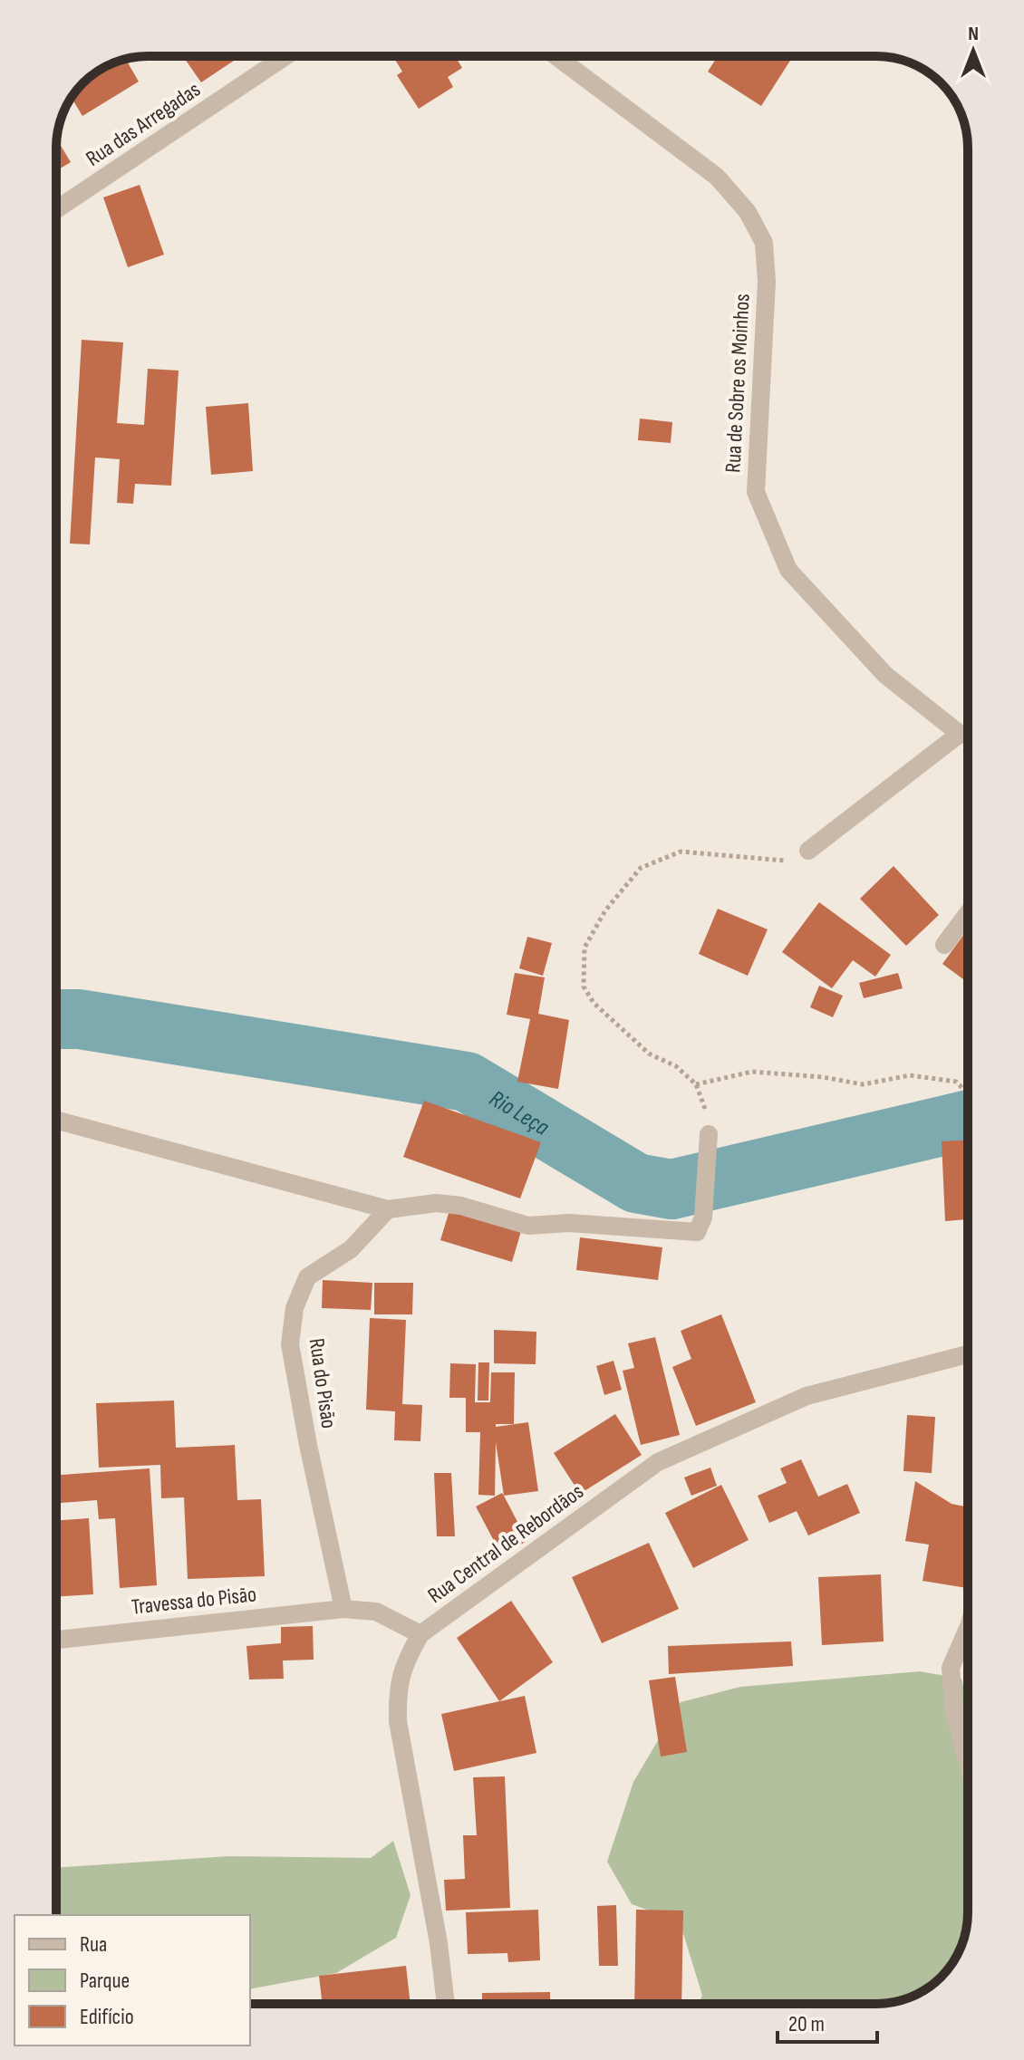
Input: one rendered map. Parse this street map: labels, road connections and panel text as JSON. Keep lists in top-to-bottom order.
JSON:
{
  "streets": {
    "street": [
      "Rua das Arregadas",
      "Rua de Sobre os Moinhos",
      "Rua do Pisão",
      "Rua Central de Rebordãos",
      "Travessa do Pisão"
    ]
  },
  "crossings": [
    ["Rua do Pisão", "Travessa do Pisão"]
  ],
  "water": ["Rio Leça"],
  "legend": ["Rua", "Parque", "Edifício"],
  "scale_bar": "20 m",
  "north": "top"
}
